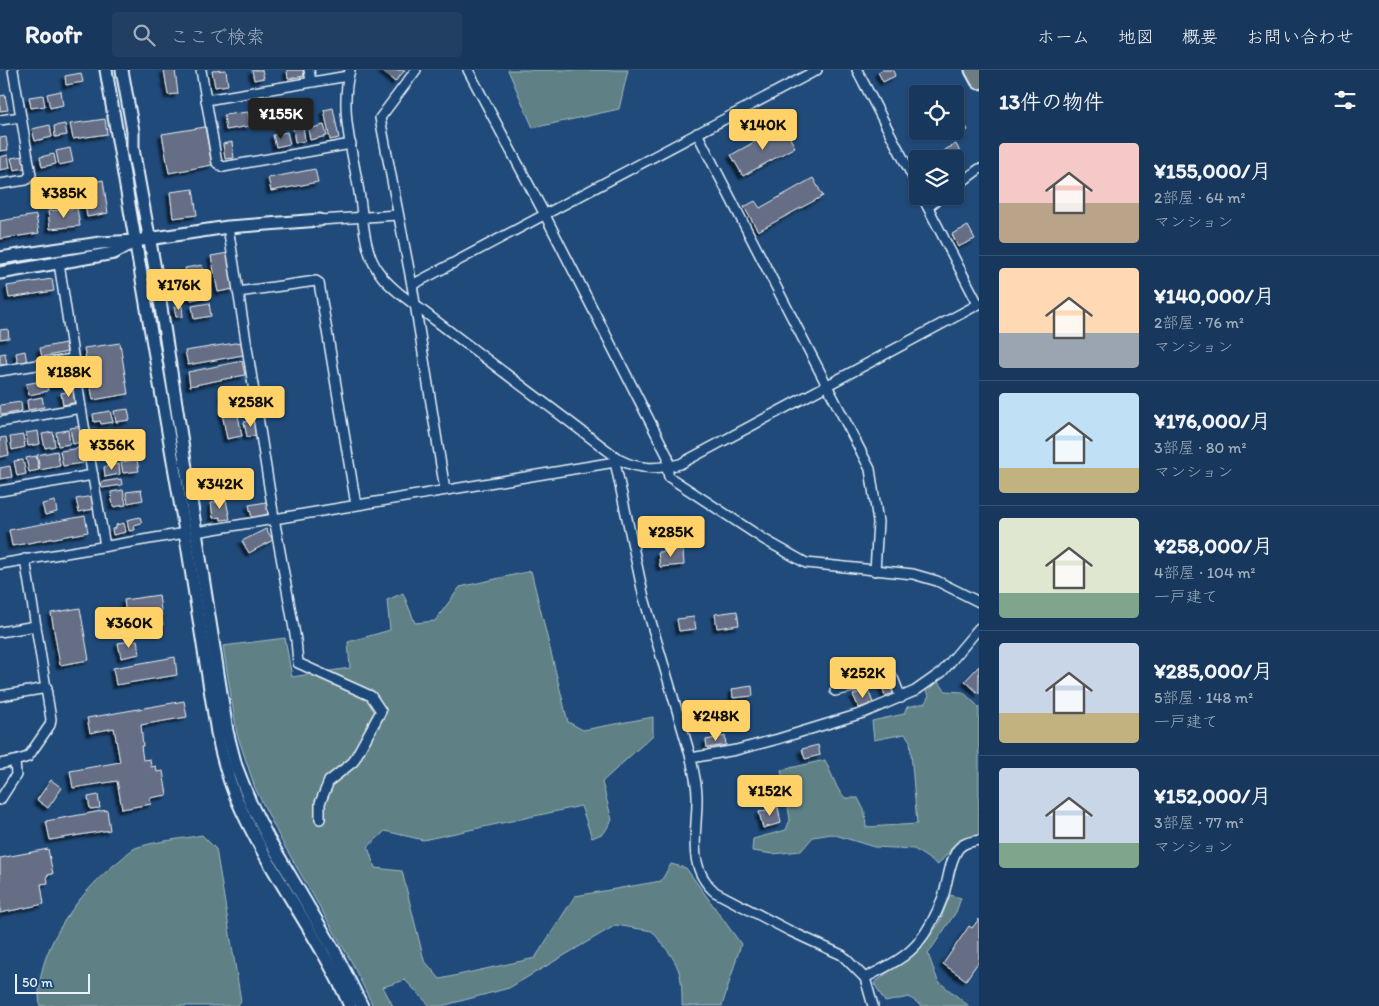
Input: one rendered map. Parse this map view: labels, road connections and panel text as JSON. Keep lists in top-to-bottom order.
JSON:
{
  "scale_bar": "50 m",
  "page": {
    "header": "Roofr",
    "search": "ここで検索",
    "nav": [
      "ホーム",
      "地図",
      "概要",
      "お問い合わせ"
    ],
    "heading": "13件の物件",
    "price": [
      "¥155K",
      "¥140K",
      "¥385K",
      "¥176K",
      "¥188K",
      "¥258K",
      "¥356K",
      "¥342K",
      "¥285K",
      "¥360K",
      "¥252K",
      "¥248K",
      "¥152K"
    ],
    "list": [
      {
        "name": "¥155,000/月",
        "note": "2部屋 · 64 m² · マンション"
      },
      {
        "name": "¥140,000/月",
        "note": "2部屋 · 76 m² · マンション"
      },
      {
        "name": "¥176,000/月",
        "note": "3部屋 · 80 m² · マンション"
      },
      {
        "name": "¥258,000/月",
        "note": "4部屋 · 104 m² · 一戸建て"
      },
      {
        "name": "¥285,000/月",
        "note": "5部屋 · 148 m² · 一戸建て"
      },
      {
        "name": "¥152,000/月",
        "note": "3部屋 · 77 m² · マンション"
      }
    ],
    "scale": "50 m"
  }
}
